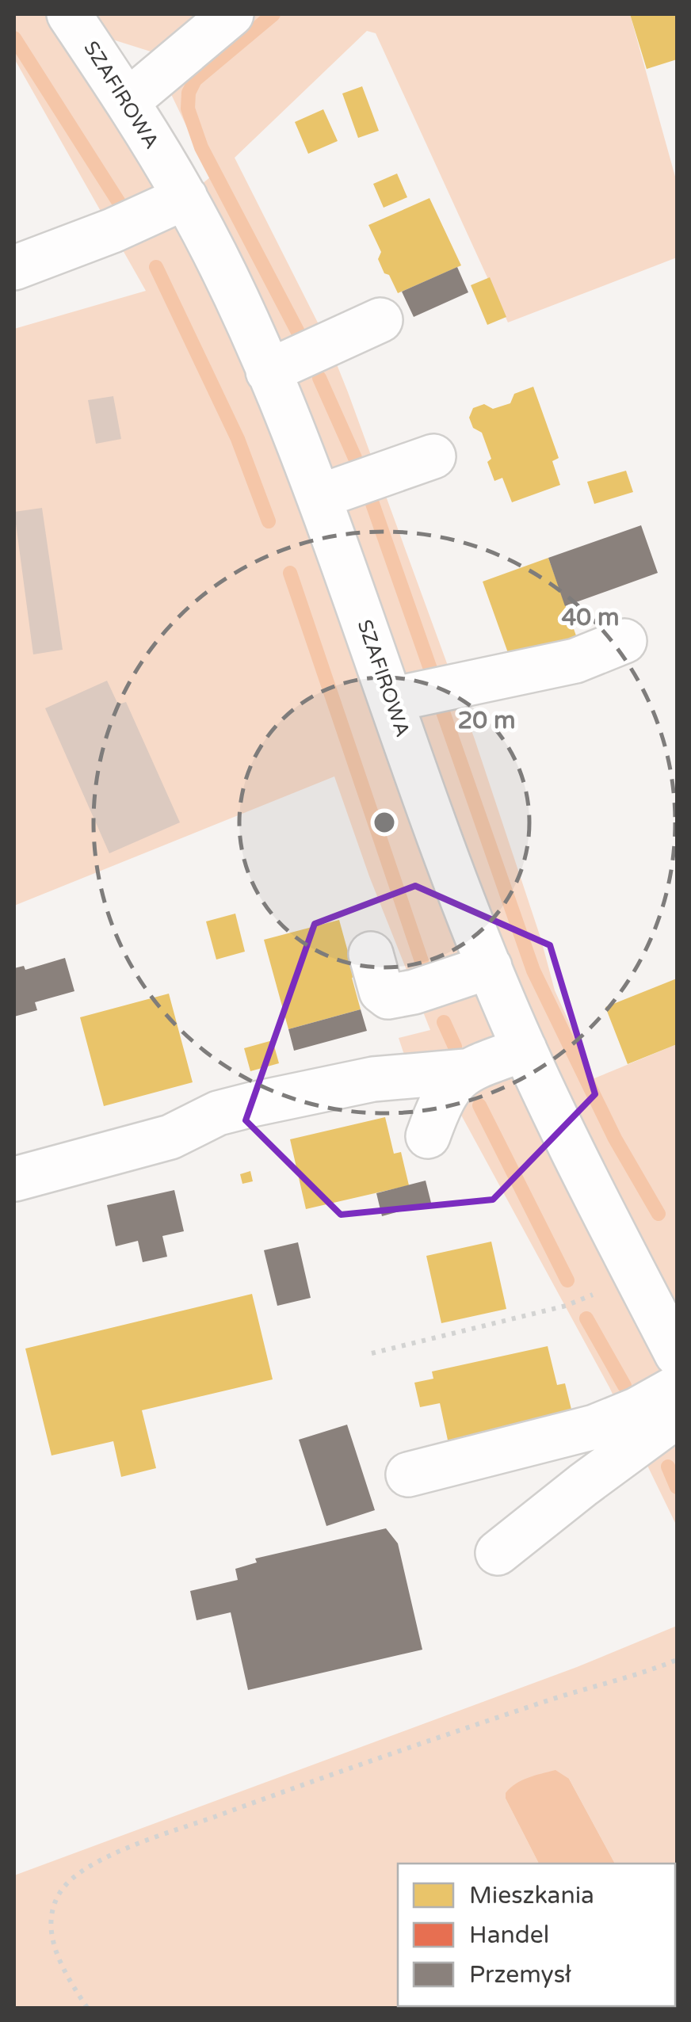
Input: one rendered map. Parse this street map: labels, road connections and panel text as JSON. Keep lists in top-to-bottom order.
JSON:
{
  "streets": {
    "street": ["SZAFIROWA"]
  },
  "legend": ["Mieszkania", "Handel", "Przemysł"],
  "rings": ["40 m", "20 m"]
}
